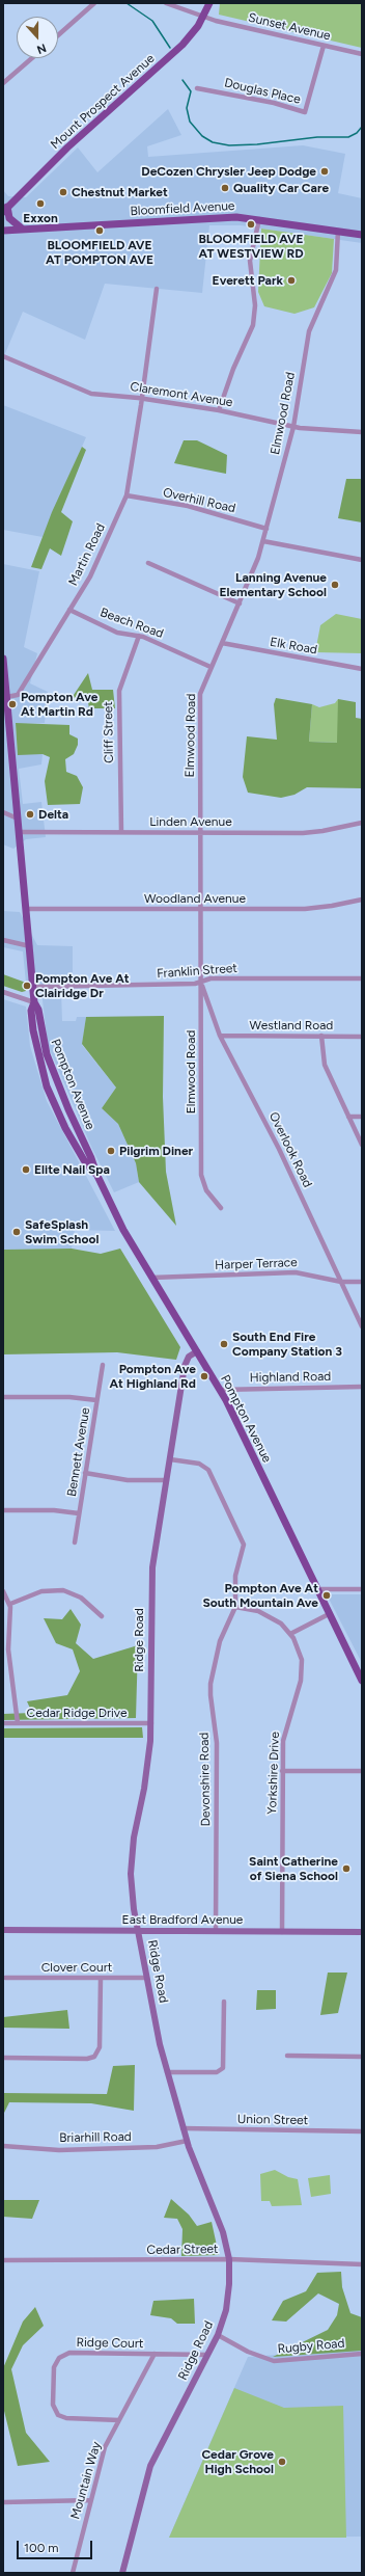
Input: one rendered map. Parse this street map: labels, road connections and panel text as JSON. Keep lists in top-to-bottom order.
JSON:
{
  "streets": {
    "main road": [
      "Mount Prospect Avenue",
      "Bloomfield Avenue",
      "Pompton Avenue",
      "Ridge Road",
      "East Bradford Avenue"
    ],
    "street": [
      "Sunset Avenue",
      "Douglas Place",
      "Claremont Avenue",
      "Elmwood Road",
      "Overhill Road",
      "Martin Road",
      "Beach Road",
      "Elk Road",
      "Cliff Street",
      "Linden Avenue",
      "Woodland Avenue",
      "Franklin Street",
      "Westland Road",
      "Overlook Road",
      "Harper Terrace",
      "Highland Road",
      "Bennett Avenue",
      "Cedar Ridge Drive",
      "Yorkshire Drive",
      "Devonshire Road",
      "Clover Court",
      "Union Street",
      "Briarhill Road",
      "Cedar Street",
      "Ridge Court",
      "Rugby Road",
      "Mountain Way"
    ]
  },
  "crossings": [
    ["Sunset Avenue", "Douglas Place"],
    ["Sunset Avenue", "Mount Prospect Avenue"],
    ["Bloomfield Avenue", "Elmwood Road"],
    ["Claremont Avenue", "Elmwood Road"],
    ["Claremont Avenue", "Martin Road"],
    ["Elmwood Road", "Overhill Road"],
    ["Elmwood Road", "Beach Road"],
    ["Elmwood Road", "Elk Road"],
    ["Elmwood Road", "Linden Avenue"],
    ["Elmwood Road", "Woodland Avenue"],
    ["Elmwood Road", "Franklin Street"],
    ["Elmwood Road", "Overlook Road"],
    ["Overhill Road", "Martin Road"],
    ["Martin Road", "Beach Road"],
    ["Martin Road", "Pompton Avenue"],
    ["Beach Road", "Cliff Street"],
    ["Cliff Street", "Linden Avenue"],
    ["Linden Avenue", "Pompton Avenue"],
    ["Woodland Avenue", "Pompton Avenue"],
    ["Franklin Street", "Pompton Avenue"],
    ["Franklin Street", "Overlook Road"],
    ["Westland Road", "Overlook Road"],
    ["Pompton Avenue", "Harper Terrace"],
    ["Pompton Avenue", "Highland Road"],
    ["Pompton Avenue", "Ridge Road"],
    ["Overlook Road", "Harper Terrace"],
    ["Ridge Road", "Cedar Ridge Drive"],
    ["Ridge Road", "East Bradford Avenue"],
    ["Ridge Road", "Clover Court"],
    ["Ridge Road", "Union Street"],
    ["Ridge Road", "Briarhill Road"],
    ["Ridge Road", "Cedar Street"],
    ["Ridge Road", "Ridge Court"],
    ["Ridge Road", "Rugby Road"],
    ["Yorkshire Drive", "Devonshire Road"],
    ["Yorkshire Drive", "East Bradford Avenue"],
    ["Devonshire Road", "East Bradford Avenue"],
    ["Ridge Court", "Mountain Way"]
  ],
  "places": [
    "DeCozen Chrysler Jeep Dodge",
    "Quality Car Care",
    "Chestnut Market",
    "Exxon",
    "BLOOMFIELD AVE AT WESTVIEW RD",
    "BLOOMFIELD AVE AT POMPTON AVE",
    "Everett Park",
    "Lanning Avenue Elementary School",
    "Pompton Ave At Martin Rd",
    "Delta",
    "Pompton Ave At Clairidge Dr",
    "Pilgrim Diner",
    "Elite Nail Spa",
    "SafeSplash Swim School",
    "South End Fire Company Station 3",
    "Pompton Ave At Highland Rd",
    "Pompton Ave At South Mountain Ave",
    "Saint Catherine of Siena School",
    "Cedar Grove High School"
  ],
  "scale_bar": "100 m",
  "north": "bottom"
}
